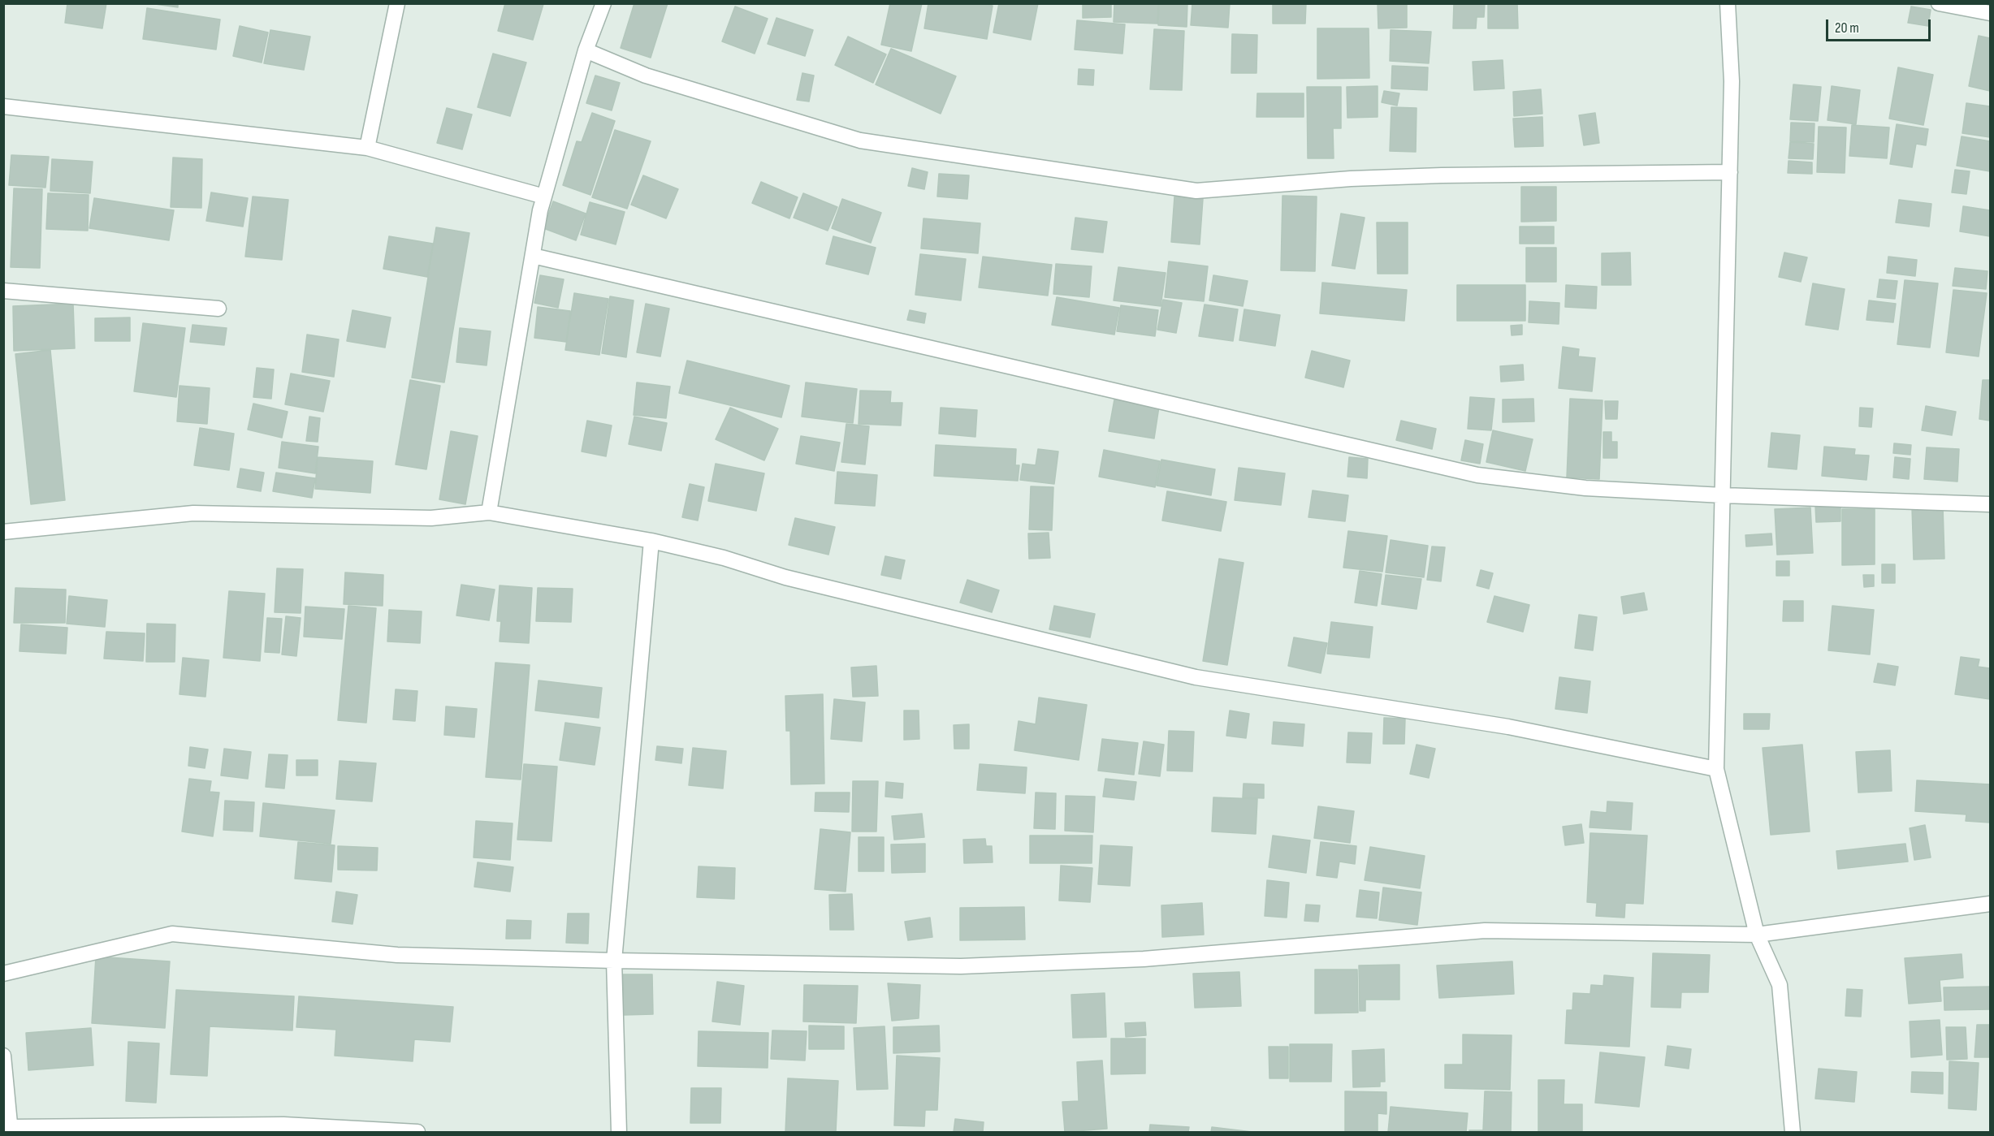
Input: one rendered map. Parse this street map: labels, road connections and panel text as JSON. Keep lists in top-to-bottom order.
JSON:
{
  "scale_bar": "20 m"
}
